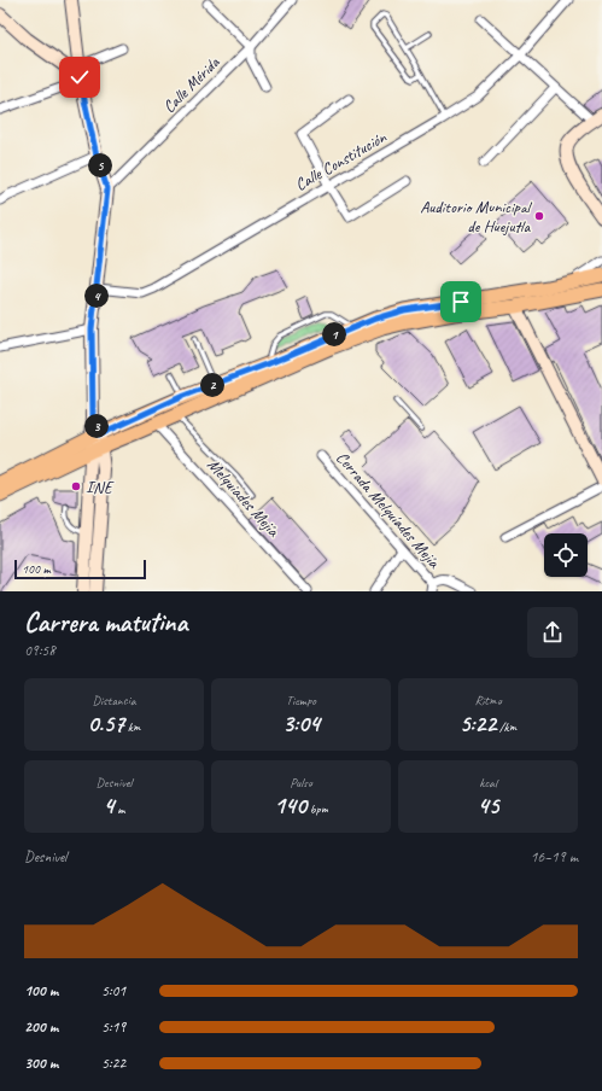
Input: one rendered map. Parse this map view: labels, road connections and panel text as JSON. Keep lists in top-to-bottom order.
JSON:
{
  "streets": {
    "street": [
      "Calle Mérida",
      "Calle Constitución",
      "Melquiades Mejía",
      "Cerrada Melquíades Mejía"
    ]
  },
  "places": ["Auditorio Municipal de Huejutla", "INE"],
  "scale_bar": "100 m",
  "page": {
    "pins": [
      "5",
      "4",
      "1",
      "2",
      "3"
    ],
    "scale": "100 m",
    "heading": ["Carrera matutina", "09:58"],
    "stats": [
      ["Distancia", "0.57 km"],
      ["Tiempo", "3:04"],
      ["Ritmo", "5:22 /km"],
      ["Desnivel", "4 m"],
      ["Pulso", "140 bpm"],
      ["kcal", "45"]
    ],
    "chart": ["Desnivel", "16–19 m"],
    "list": [
      {
        "name": "100 m",
        "note": "5:01"
      },
      {
        "name": "200 m",
        "note": "5:19"
      },
      {
        "name": "300 m",
        "note": "5:22"
      }
    ]
  }
}
